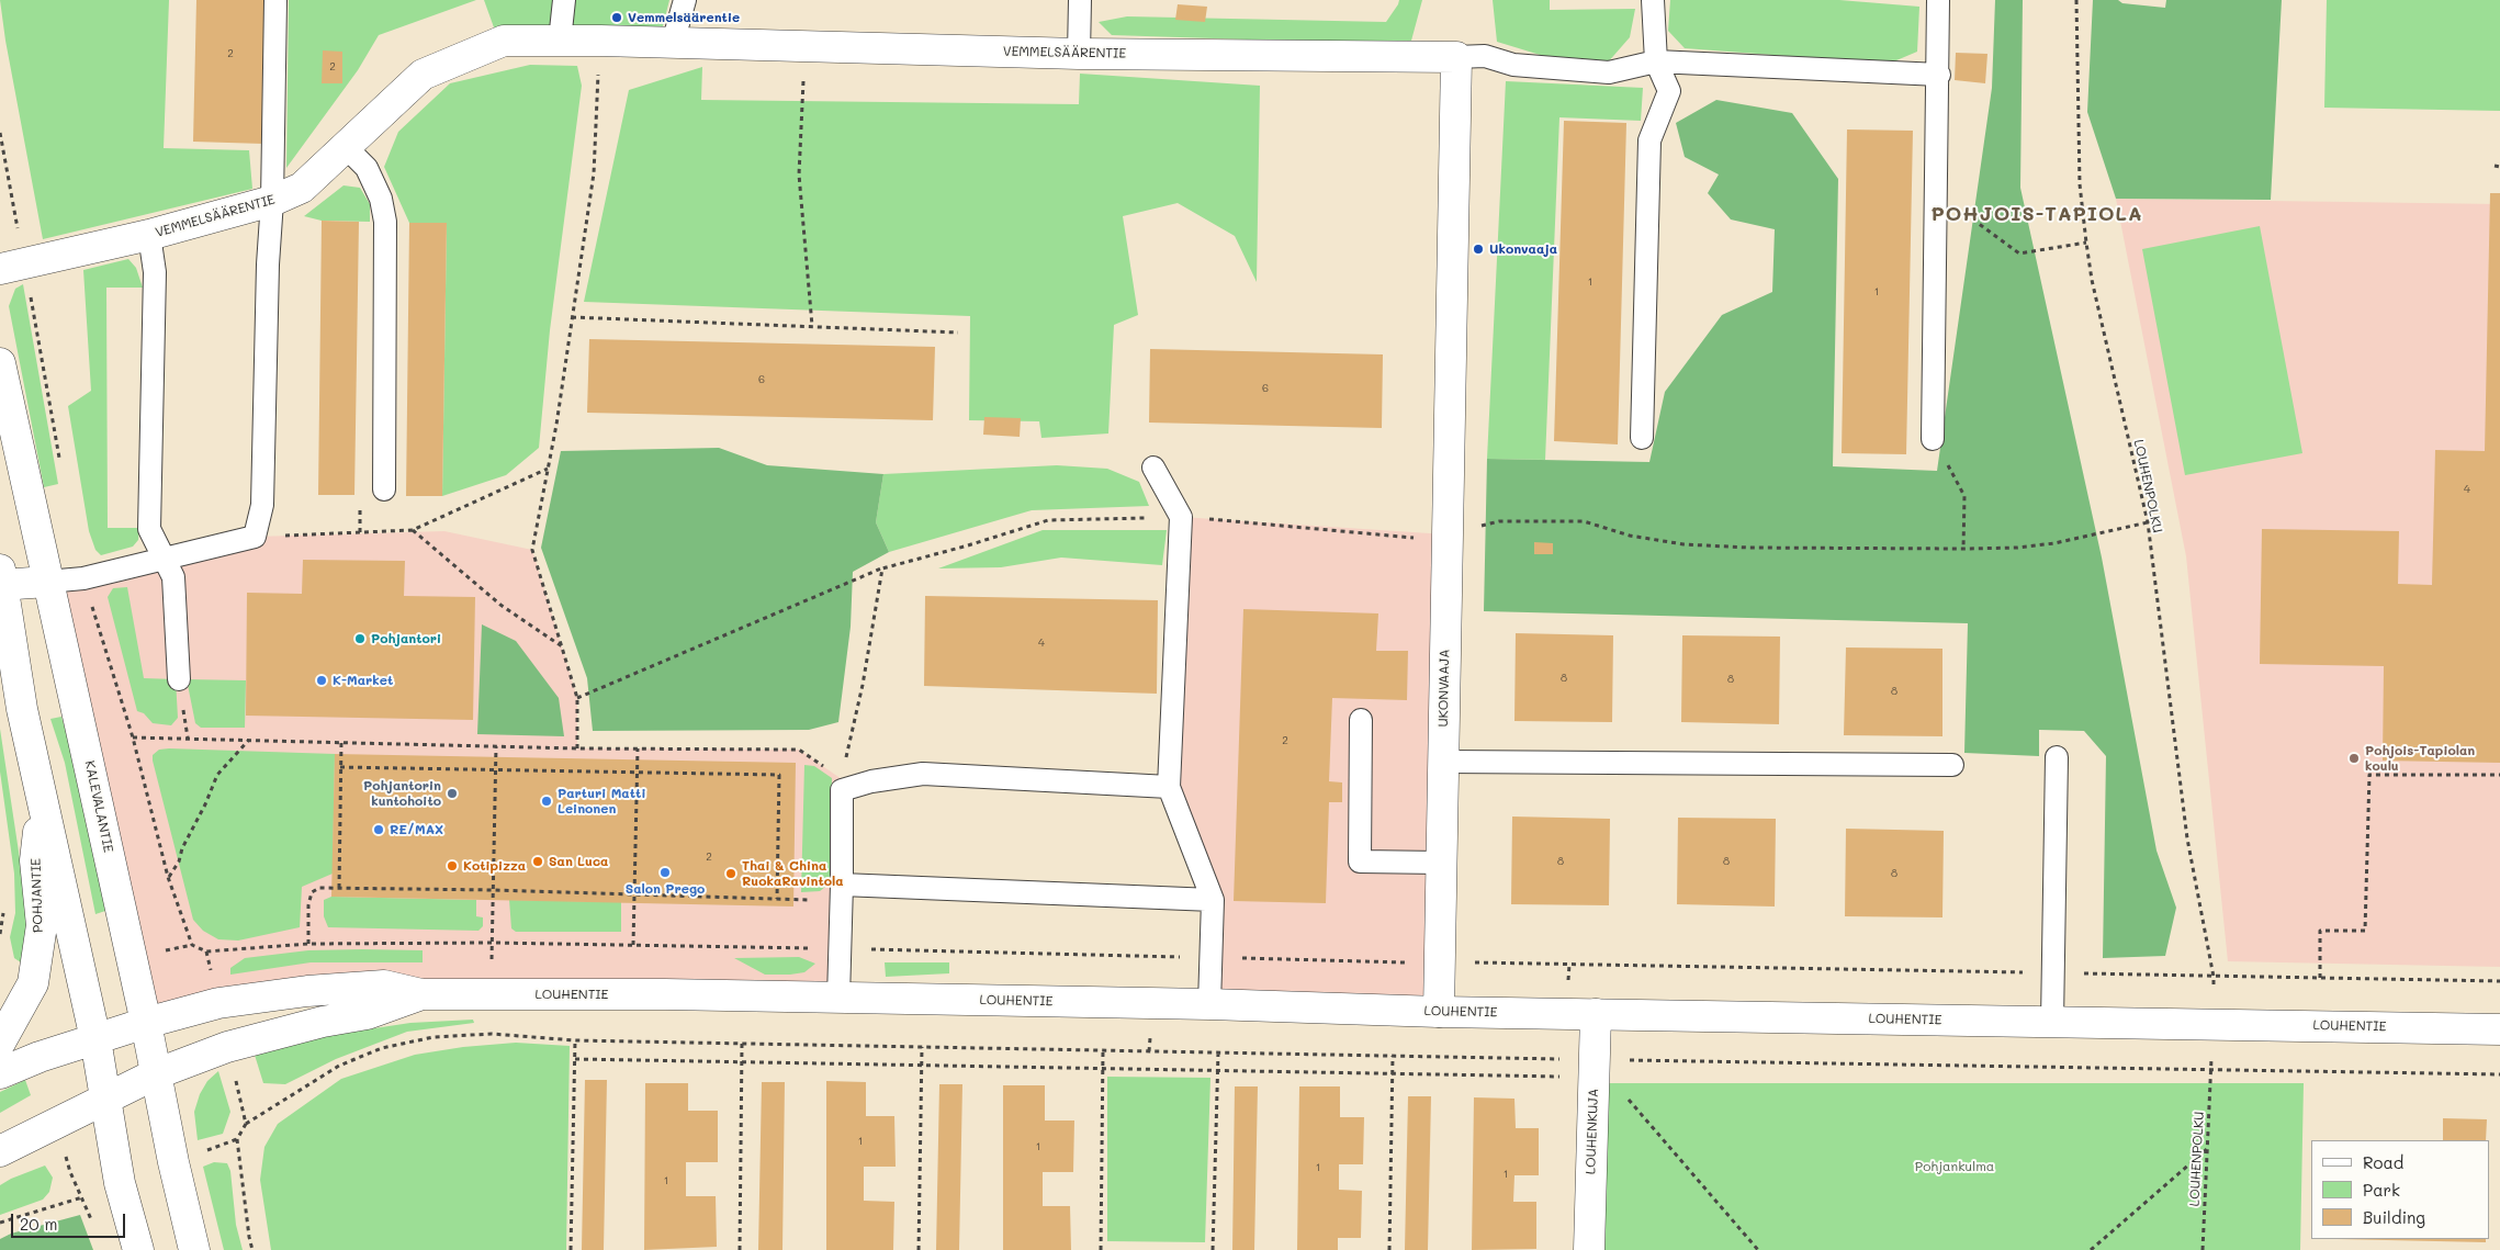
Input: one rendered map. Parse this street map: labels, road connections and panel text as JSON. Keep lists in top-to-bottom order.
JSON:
{
  "streets": {
    "street": [
      "VEMMELSÄÄRENTIE",
      "UKONVAAJA",
      "KALEVALANTIE",
      "POHJANTIE",
      "LOUHENTIE",
      "LOUHENKUJA"
    ],
    "path": ["LOUHENPOLKU"]
  },
  "crossings": [
    ["VEMMELSÄÄRENTIE", "UKONVAAJA"],
    ["UKONVAAJA", "LOUHENTIE"],
    ["KALEVALANTIE", "LOUHENTIE"],
    ["LOUHENTIE", "LOUHENKUJA"]
  ],
  "districts": ["POHJOIS-TAPIOLA"],
  "parks": ["Pohjankulma"],
  "places": [
    "Vemmelsäärentie",
    "Ukonvaaja",
    "Pohjantori",
    "K-Market",
    "Pohjois-Tapiolan koulu",
    "Pohjantorin kuntohoito",
    "Parturi Matti Leinonen",
    "RE/MAX",
    "San Luca",
    "Kotipizza",
    "Salon Prego",
    "Thai & China RuokaRavintola"
  ],
  "house_numbers": [
    "2",
    "2",
    "1",
    "1",
    "6",
    "6",
    "4",
    "4",
    "8",
    "8",
    "8",
    "2",
    "2",
    "8",
    "8",
    "8",
    "1",
    "1",
    "1",
    "1",
    "1"
  ],
  "legend": ["Road", "Park", "Building"],
  "scale_bar": "20 m"
}
